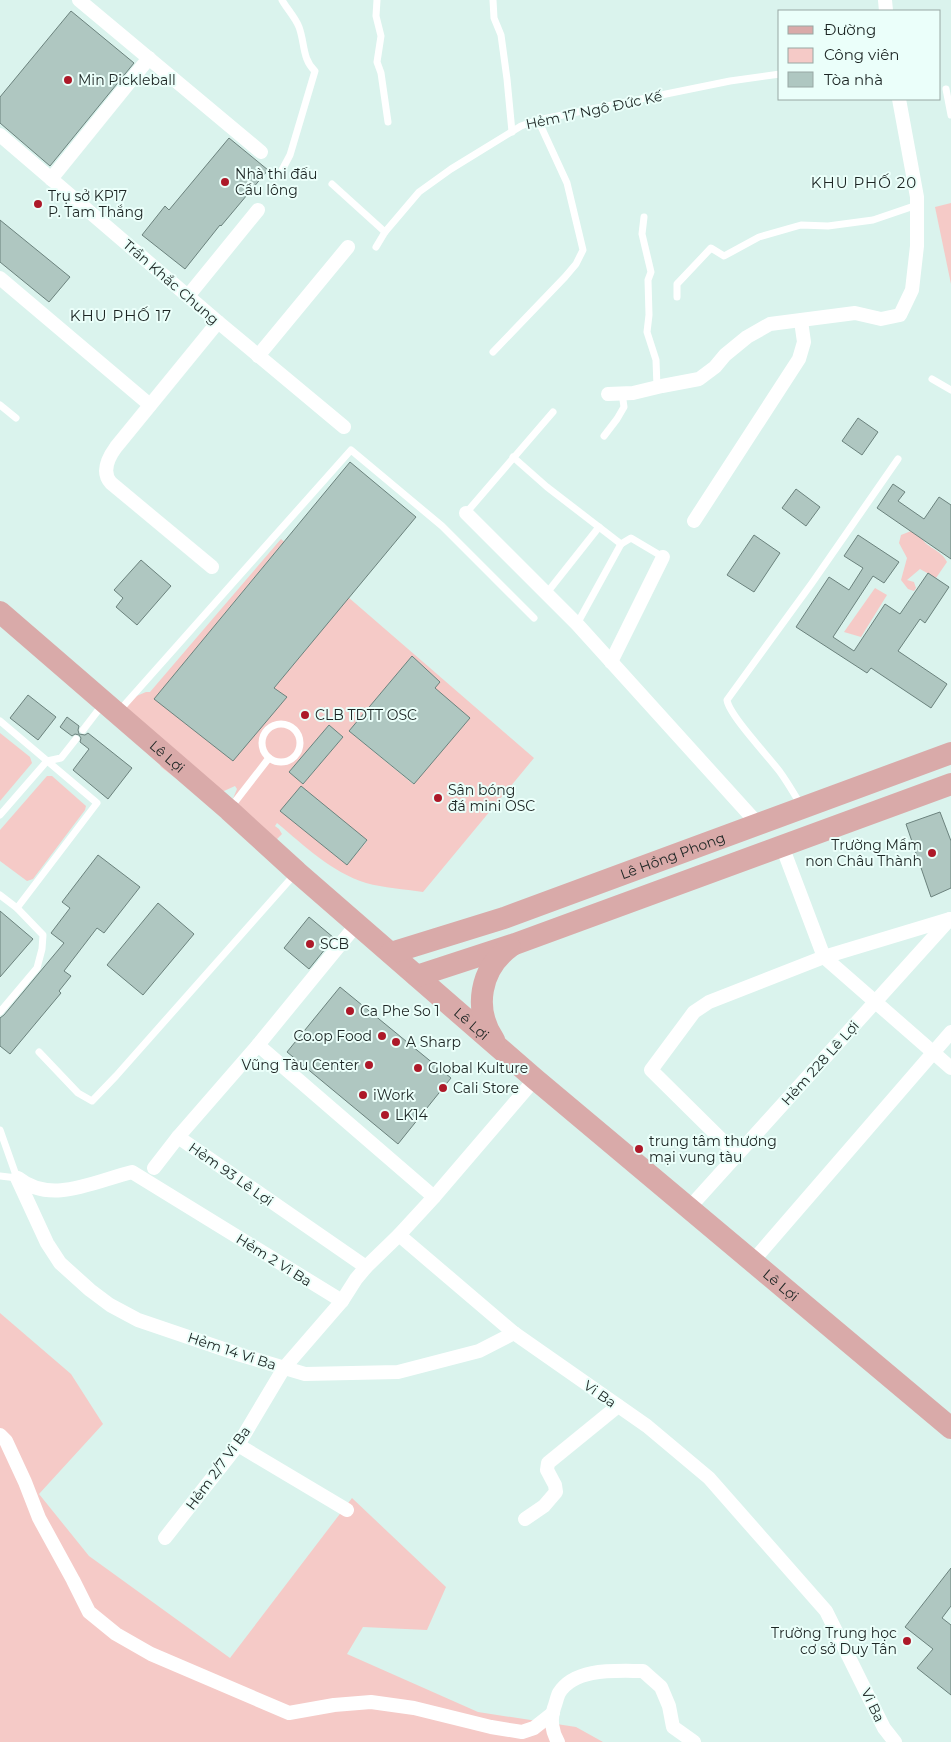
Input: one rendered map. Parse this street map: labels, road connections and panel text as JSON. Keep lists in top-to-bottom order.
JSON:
{
  "streets": {
    "main road": ["Lê Lợi", "Lê Hồng Phong"],
    "street": [
      "Trần Khắc Chung",
      "Hẻm 228 Lê Lợi",
      "Hẻm 93 Lê Lợi",
      "Hẻm 2 Vi Ba",
      "Hẻm 14 Vi Ba",
      "Vi Ba",
      "Hẻm 2/7 Vi Ba"
    ],
    "lane": ["Hẻm 17 Ngô Đức Kế"]
  },
  "crossings": [
    ["Lê Lợi", "Lê Hồng Phong"],
    ["Lê Lợi", "Hẻm 228 Lê Lợi"],
    ["Lê Lợi", "Hẻm 93 Lê Lợi"],
    ["Hẻm 2 Vi Ba", "Hẻm 14 Vi Ba"],
    ["Hẻm 2 Vi Ba", "Hẻm 2/7 Vi Ba"],
    ["Hẻm 14 Vi Ba", "Vi Ba"],
    ["Hẻm 14 Vi Ba", "Hẻm 2/7 Vi Ba"]
  ],
  "districts": ["KHU PHỐ 20", "KHU PHỐ 17"],
  "places": [
    "Min Pickleball",
    "Nhà thi đấu Cầu lông",
    "Trụ sở KP17 P. Tam Thắng",
    "CLB TDTT OSC",
    "Sân bóng đá mini OSC",
    "Trường Mầm non Châu Thành",
    "SCB",
    "Ca Phe So 1",
    "Co.op Food",
    "A Sharp",
    "Vũng Tàu Center",
    "Global Kulture",
    "Cali Store",
    "iWork",
    "LK14",
    "trung tâm thương mại vung tàu",
    "Trường Trung học cơ sở Duy Tân"
  ],
  "legend": ["Đường", "Công viên", "Tòa nhà"]
}
